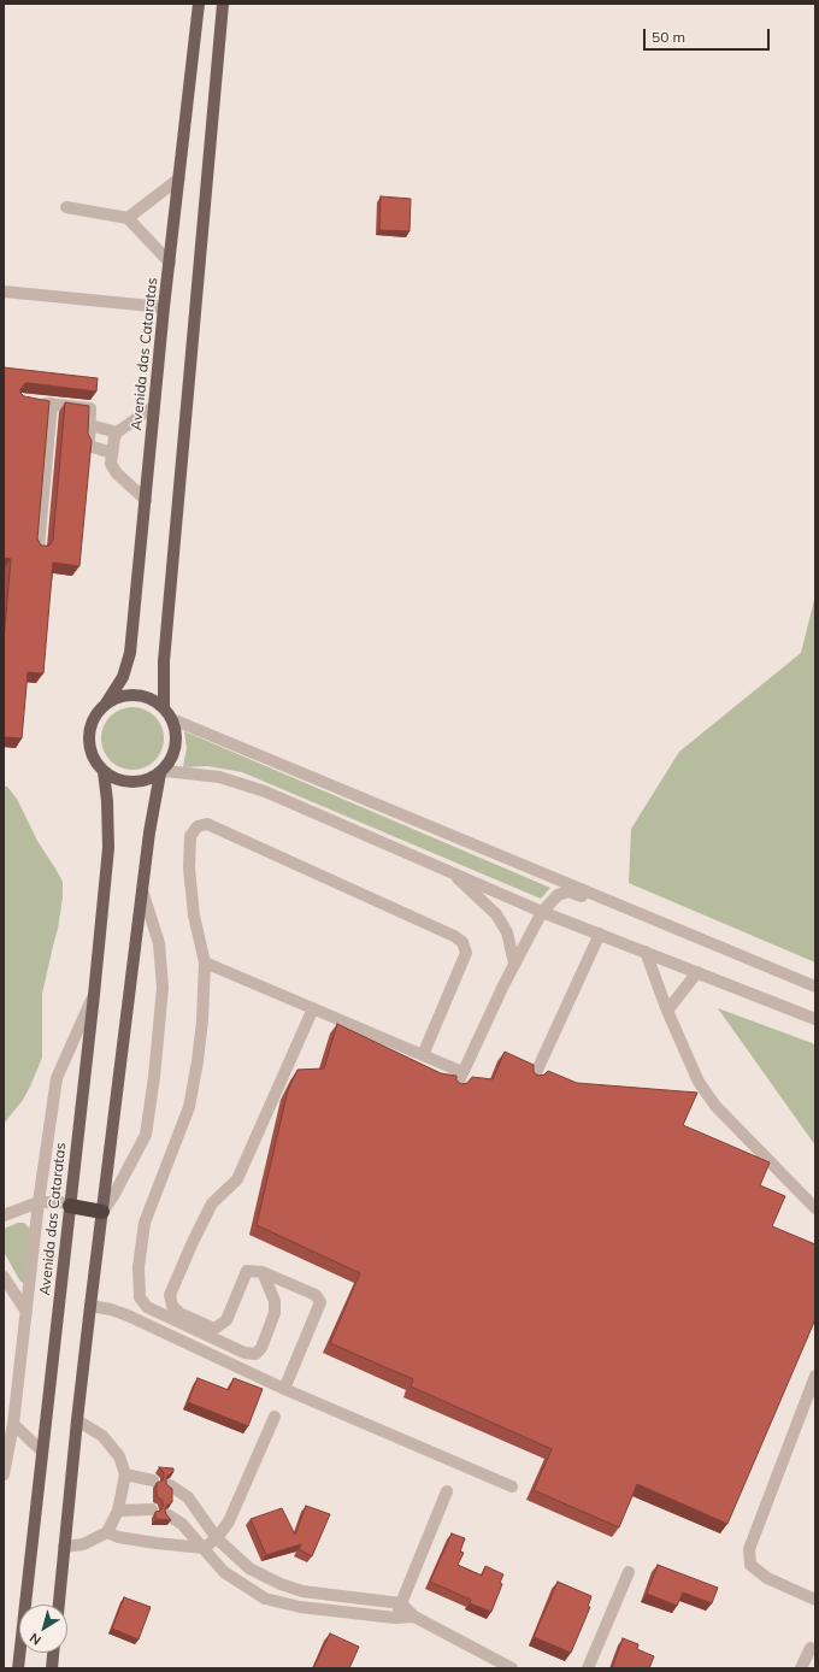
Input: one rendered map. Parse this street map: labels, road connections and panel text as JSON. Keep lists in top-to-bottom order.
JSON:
{
  "streets": {
    "main road": ["Avenida das Cataratas"]
  },
  "scale_bar": "50 m",
  "north": "bottom left"
}
